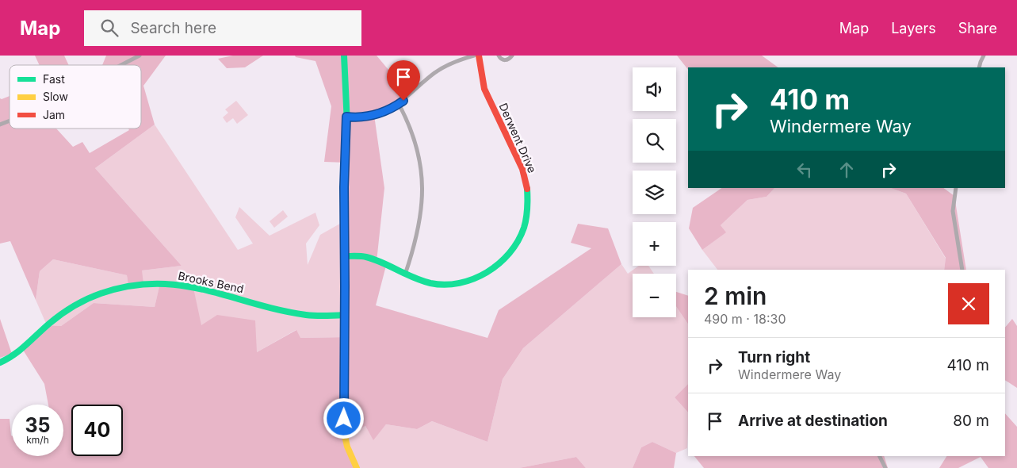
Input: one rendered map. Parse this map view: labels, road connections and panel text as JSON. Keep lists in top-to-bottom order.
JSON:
{
  "streets": {
    "street": ["Derwent Drive", "Brooks Bend"]
  },
  "legend": ["Fast", "Slow", "Jam"],
  "page": {
    "header": "Map",
    "search": "Search here",
    "nav": ["Map", "Layers", "Share"],
    "map_buttons": ["+", "−"],
    "turn": ["410 m", "Windermere Way"],
    "heading": ["2 min", "490 m · 18:30"],
    "list": [
      {
        "name": "Turn right",
        "note": "Windermere Way",
        "value": "410 m"
      },
      {
        "name": "Arrive at destination",
        "value": "80 m"
      }
    ],
    "speed": "35 km/h",
    "limit": "40"
  }
}
